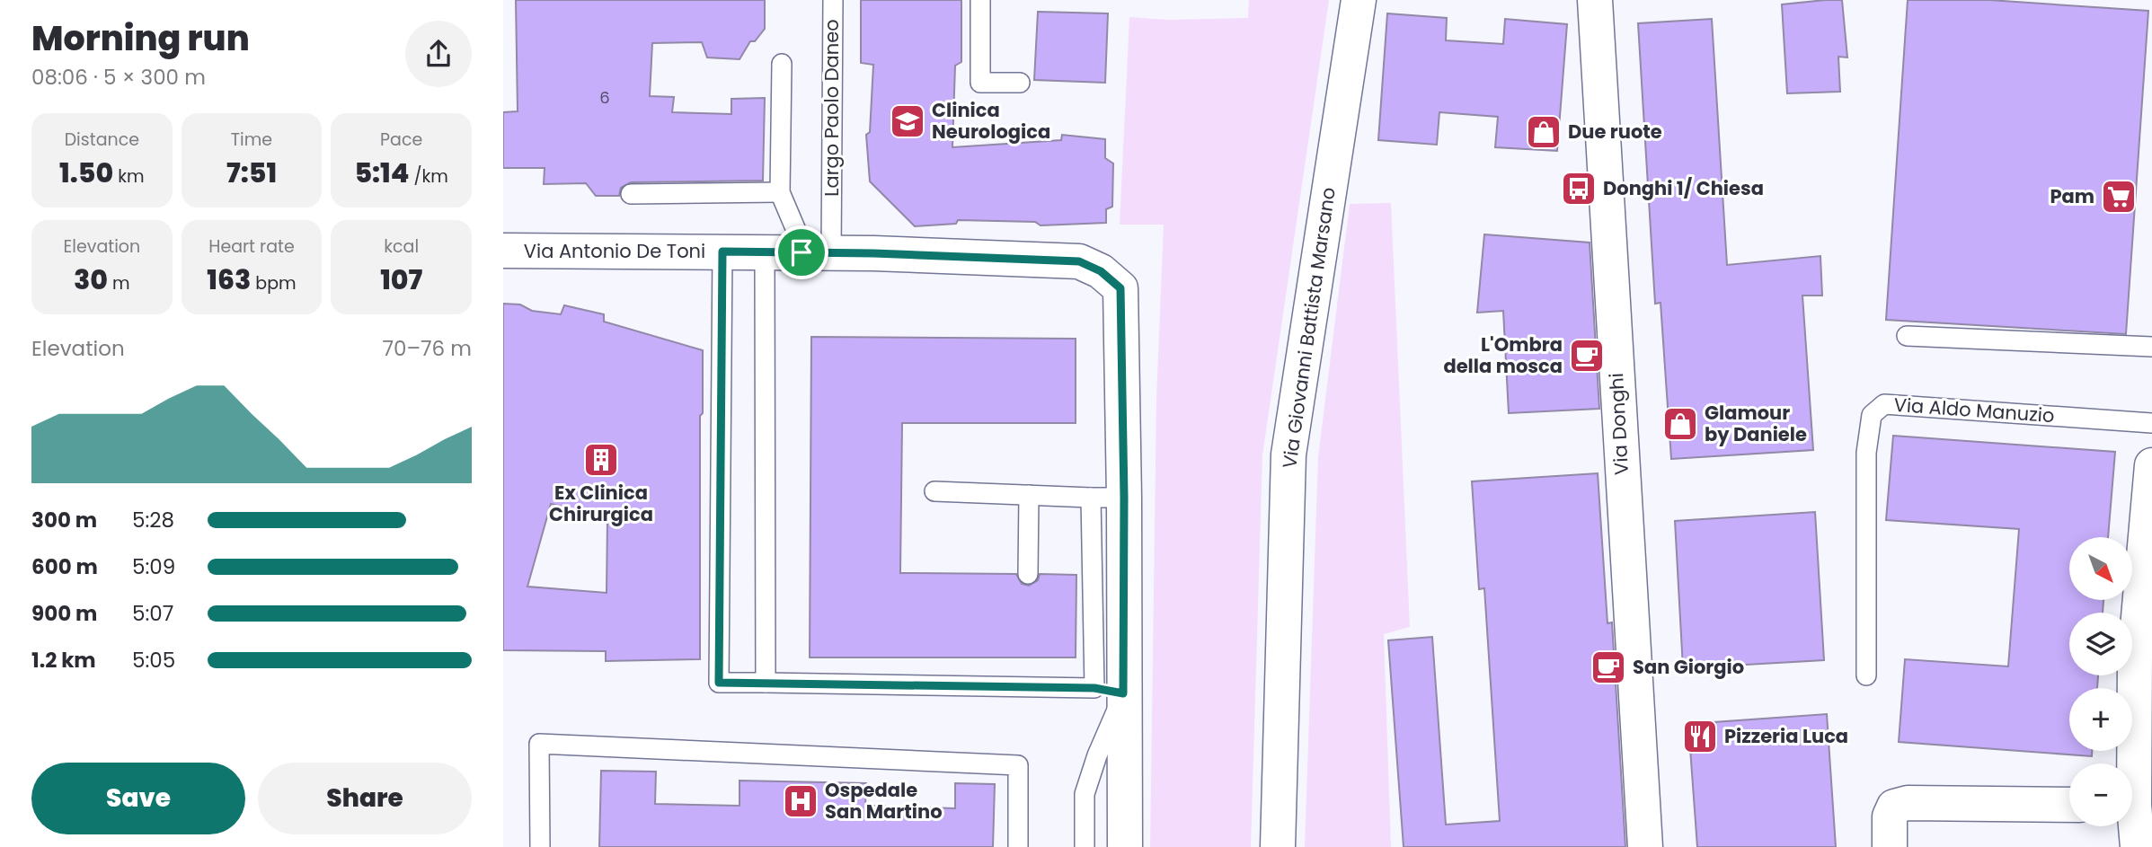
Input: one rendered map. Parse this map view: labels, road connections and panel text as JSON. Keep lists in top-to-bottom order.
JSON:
{
  "streets": {
    "street": ["Via Antonio De Toni", "Via Giovanni Battista Marsano", "Via Donghi"],
    "lane": ["Largo Paolo Daneo", "Via Aldo Manuzio"]
  },
  "crossings": [
    ["Largo Paolo Daneo", "Via Antonio De Toni"]
  ],
  "places": {
    "school or university": ["Clinica Neurologica"],
    "shop": ["Due ruote", "Glamour by Daniele"],
    "bus stop": ["Donghi 1/ Chiesa"],
    "supermarket": ["Pam"],
    "cafe": ["L'Ombra della mosca", "San Giorgio"],
    "building": ["Ex Clinica Chirurgica"],
    "restaurant": ["Pizzeria Luca"],
    "hospital": ["Ospedale San Martino"]
  },
  "house_numbers": ["6"],
  "north": "bottom right",
  "page": {
    "heading": ["Morning run", "08:06 · 5 × 300 m"],
    "stats": [
      ["Distance", "1.50 km"],
      ["Time", "7:51"],
      ["Pace", "5:14 /km"],
      ["Elevation", "30 m"],
      ["Heart rate", "163 bpm"],
      ["kcal", "107"]
    ],
    "chart": ["Elevation", "70–76 m"],
    "list": [
      {
        "name": "300 m",
        "note": "5:28"
      },
      {
        "name": "600 m",
        "note": "5:09"
      },
      {
        "name": "900 m",
        "note": "5:07"
      },
      {
        "name": "1.2 km",
        "note": "5:05"
      }
    ],
    "map_buttons": ["+", "−"],
    "buttons": ["Save", "Share"]
  }
}
